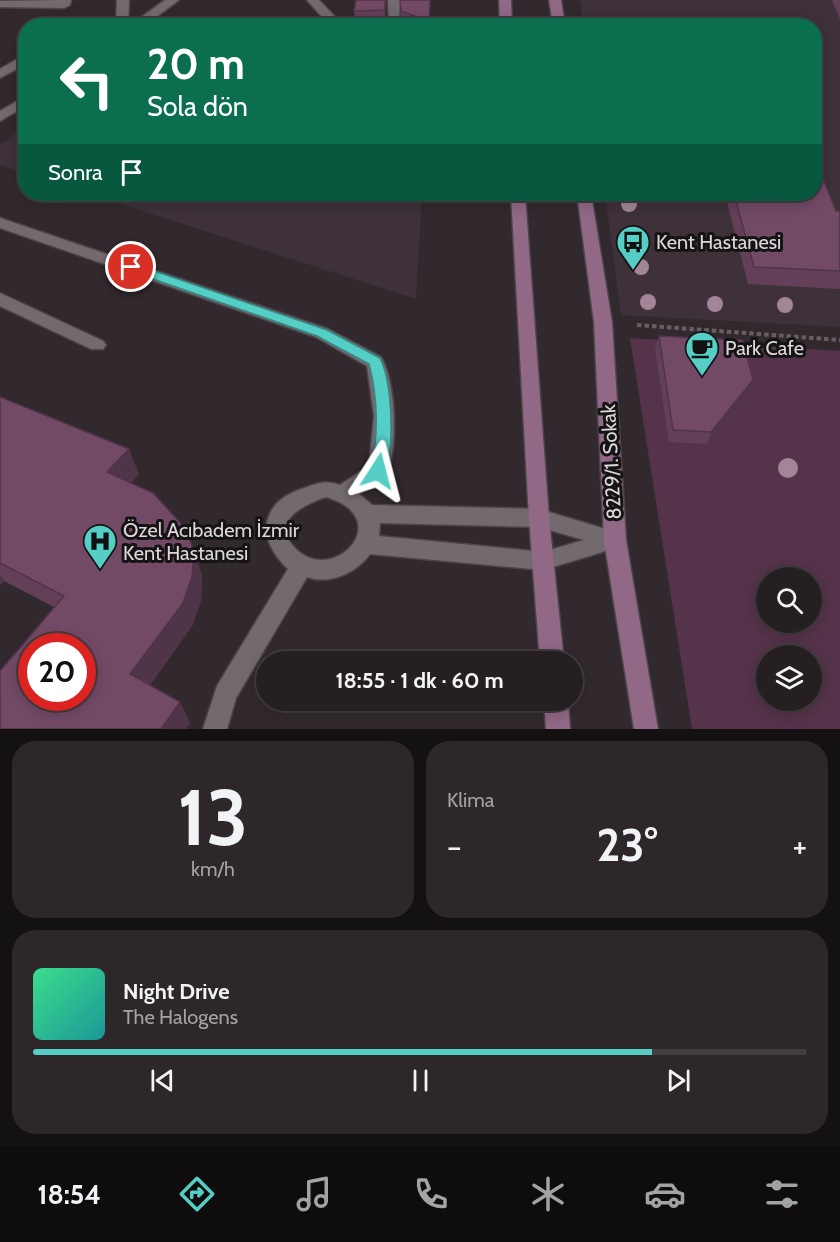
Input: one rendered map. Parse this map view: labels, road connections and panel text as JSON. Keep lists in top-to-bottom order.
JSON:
{
  "streets": {
    "street": ["8229/1. Sokak"]
  },
  "places": {
    "bus stop": ["Kent Hastanesi"],
    "cafe": ["Park Cafe"],
    "hospital": ["Özel Acıbadem İzmir Kent Hastanesi"]
  },
  "page": {
    "turn": ["20 m", "Sola dön"],
    "then": "Sonra",
    "limit": "20",
    "trip": "18:55 · 1 dk · 60 m",
    "tile": [
      ["13", "km/h"],
      "Klima"
    ],
    "heat": ["−", "23°", "+"],
    "song": ["Night Drive", "The Halogens"],
    "tabs": "18:54"
  }
}
